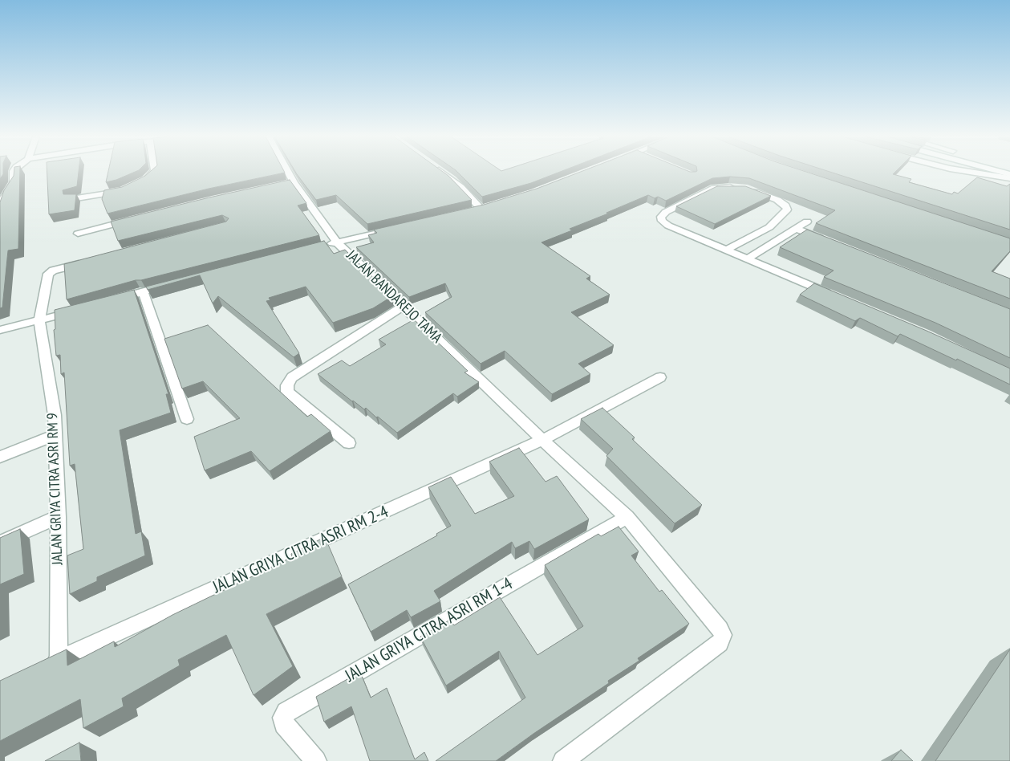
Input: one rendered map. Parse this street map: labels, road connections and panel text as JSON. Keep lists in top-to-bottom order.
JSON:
{
  "streets": {
    "street": [
      "JALAN BANDAREJO TAMA",
      "JALAN GRIYA CITRA ASRI RM 9",
      "JALAN GRIYA CITRA ASRI RM 2-4",
      "JALAN GRIYA CITRA ASRI RM 1-4"
    ]
  },
  "crossings": [
    ["JALAN BANDAREJO TAMA", "JALAN GRIYA CITRA ASRI RM 2-4"],
    ["JALAN BANDAREJO TAMA", "JALAN GRIYA CITRA ASRI RM 1-4"],
    ["JALAN GRIYA CITRA ASRI RM 9", "JALAN GRIYA CITRA ASRI RM 2-4"]
  ]
}
